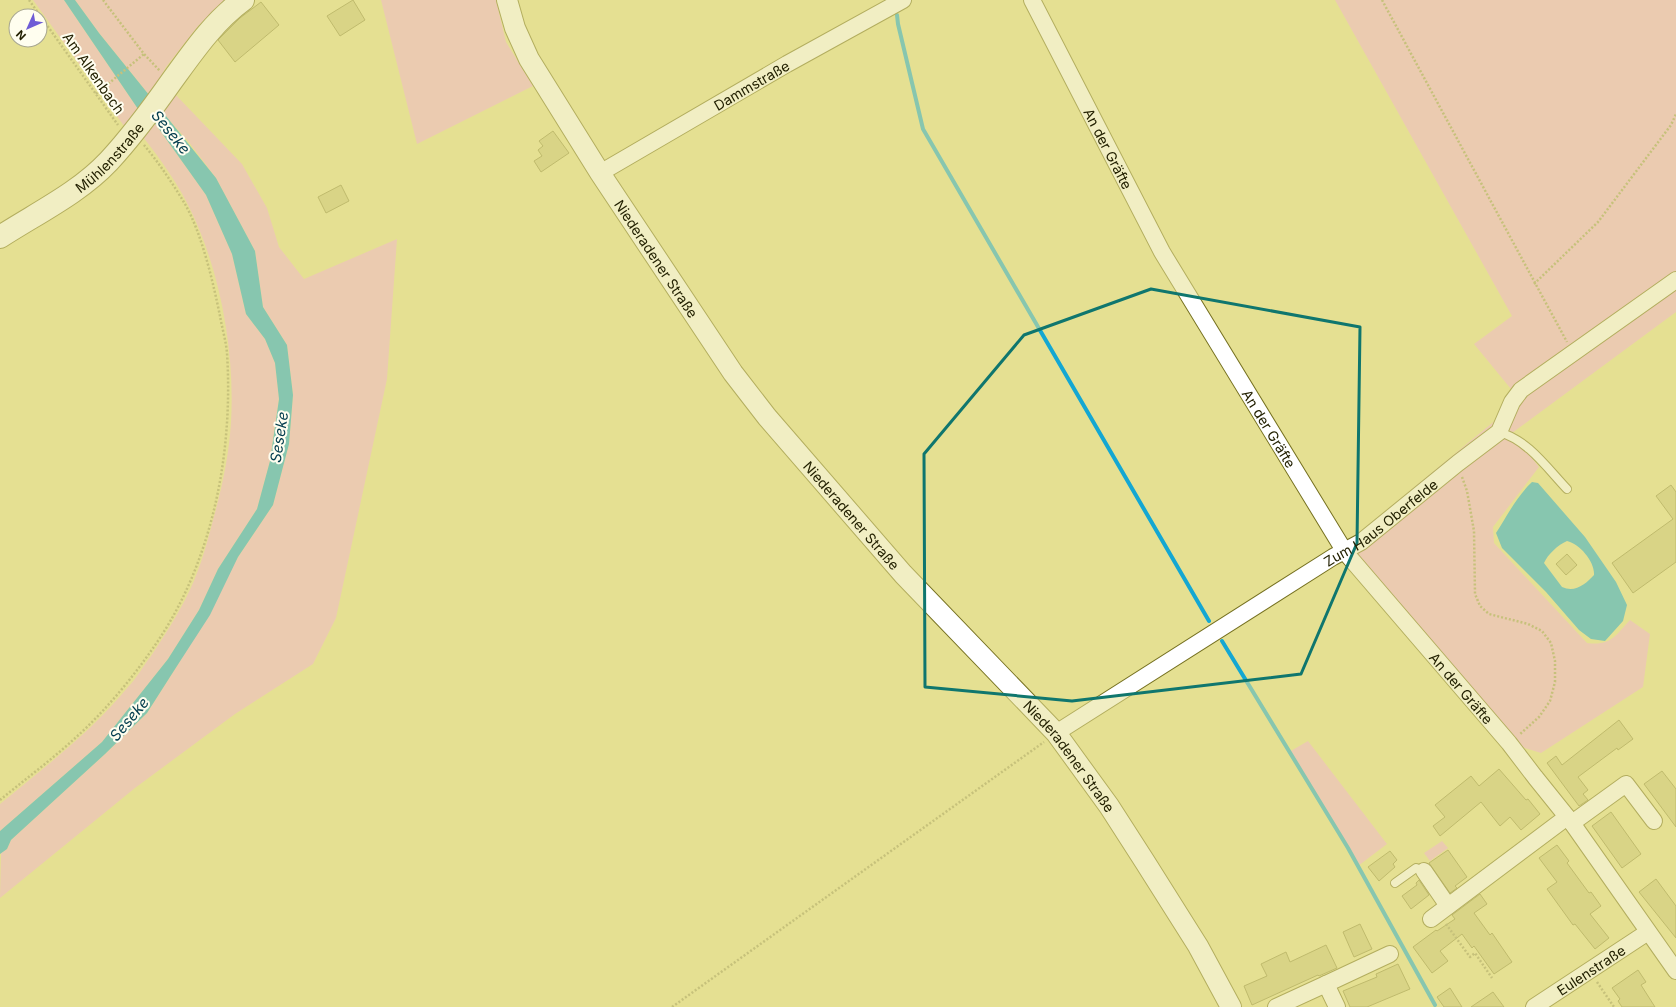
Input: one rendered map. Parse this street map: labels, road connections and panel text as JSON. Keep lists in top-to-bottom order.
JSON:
{
  "streets": {
    "main road": ["Mühlenstraße"],
    "street": [
      "Dammstraße",
      "An der Gräfte",
      "Niederadener Straße",
      "Zum Haus Oberfelde",
      "Eulenstraße"
    ],
    "path": ["Am Alkenbach"]
  },
  "crossings": [
    ["Am Alkenbach", "Mühlenstraße"],
    ["Dammstraße", "Niederadener Straße"],
    ["An der Gräfte", "Zum Haus Oberfelde"],
    ["An der Gräfte", "Eulenstraße"],
    ["Niederadener Straße", "Zum Haus Oberfelde"]
  ],
  "water": ["Seseke"],
  "north": "bottom left"
}
